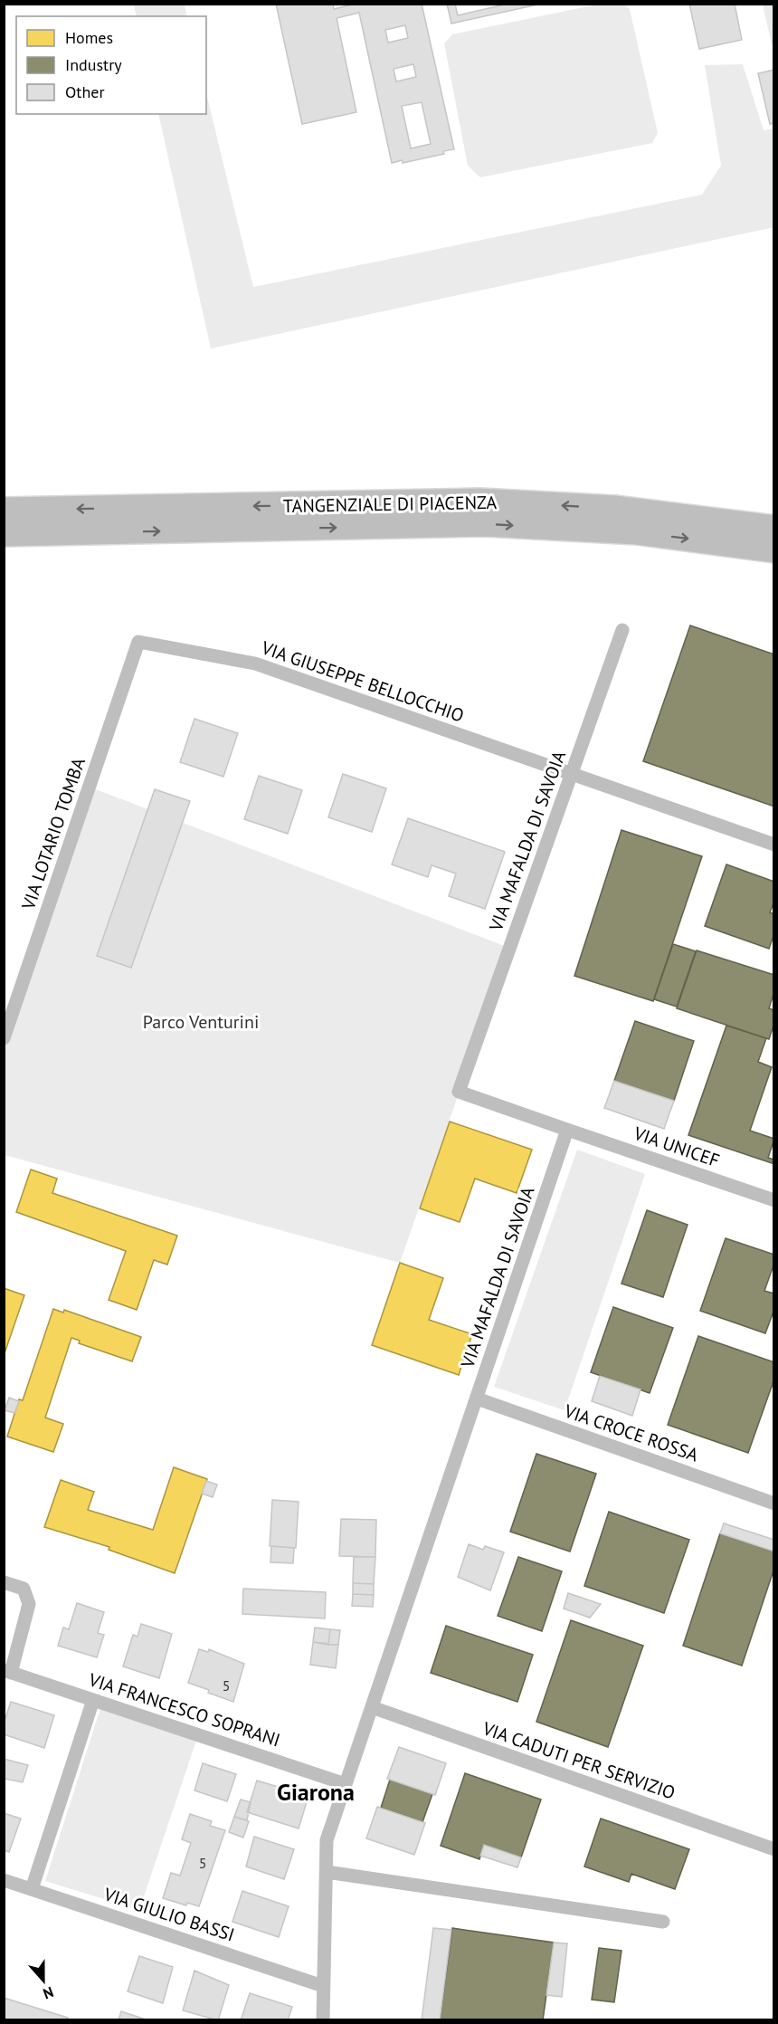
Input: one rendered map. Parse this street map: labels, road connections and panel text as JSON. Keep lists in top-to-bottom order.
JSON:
{
  "streets": {
    "highway": ["TANGENZIALE DI PIACENZA"],
    "street": [
      "VIA GIUSEPPE BELLOCCHIO",
      "VIA LOTARIO TOMBA",
      "VIA MAFALDA DI SAVOIA",
      "VIA UNICEF",
      "VIA CROCE ROSSA",
      "VIA FRANCESCO SOPRANI",
      "VIA CADUTI PER SERVIZIO",
      "VIA GIULIO BASSI"
    ]
  },
  "crossings": [
    ["VIA GIUSEPPE BELLOCCHIO", "VIA LOTARIO TOMBA"],
    ["VIA GIUSEPPE BELLOCCHIO", "VIA MAFALDA DI SAVOIA"],
    ["VIA MAFALDA DI SAVOIA", "VIA UNICEF"],
    ["VIA MAFALDA DI SAVOIA", "VIA CROCE ROSSA"],
    ["VIA MAFALDA DI SAVOIA", "VIA FRANCESCO SOPRANI"],
    ["VIA MAFALDA DI SAVOIA", "VIA CADUTI PER SERVIZIO"],
    ["VIA MAFALDA DI SAVOIA", "VIA GIULIO BASSI"]
  ],
  "districts": ["Giarona"],
  "parks": ["Parco Venturini"],
  "house_numbers": ["5", "5"],
  "legend": ["Homes", "Industry", "Other"],
  "north": "bottom"
}
